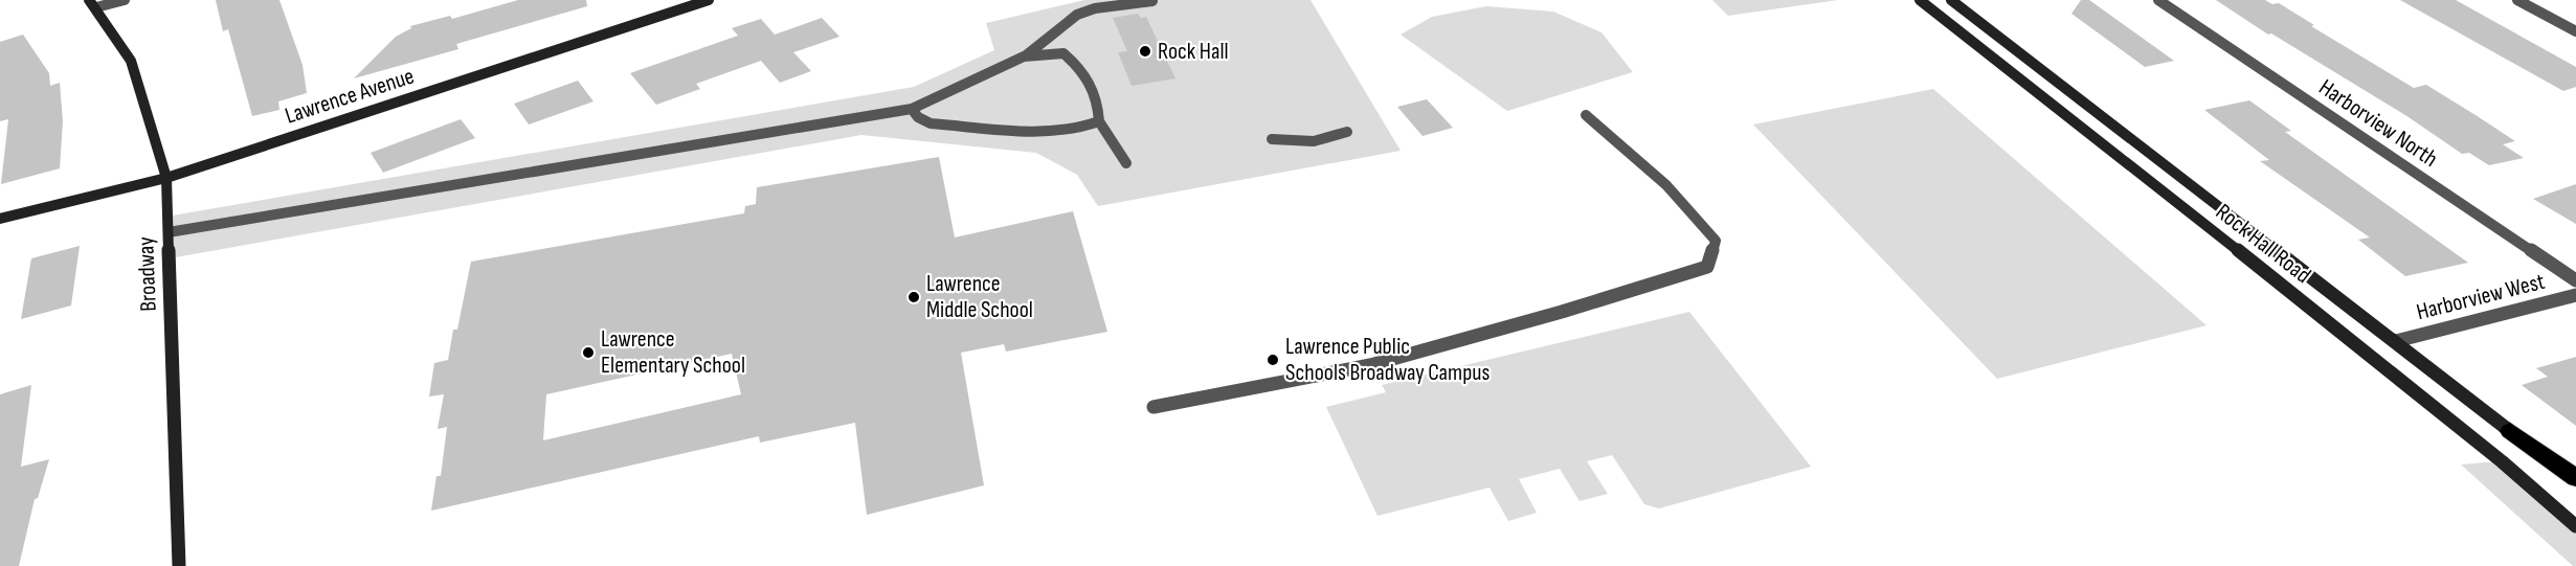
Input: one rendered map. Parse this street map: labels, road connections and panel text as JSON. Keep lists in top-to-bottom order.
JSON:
{
  "streets": {
    "main road": ["Lawrence Avenue", "Rock Hall Road", "Broadway"],
    "street": ["Harborview North", "Harborview West"]
  },
  "crossings": [
    ["Lawrence Avenue", "Broadway"],
    ["Rock Hall Road", "Harborview West"]
  ],
  "places": [
    "Rock Hall",
    "Lawrence Middle School",
    "Lawrence Elementary School",
    "Lawrence Public Schools Broadway Campus"
  ]
}
